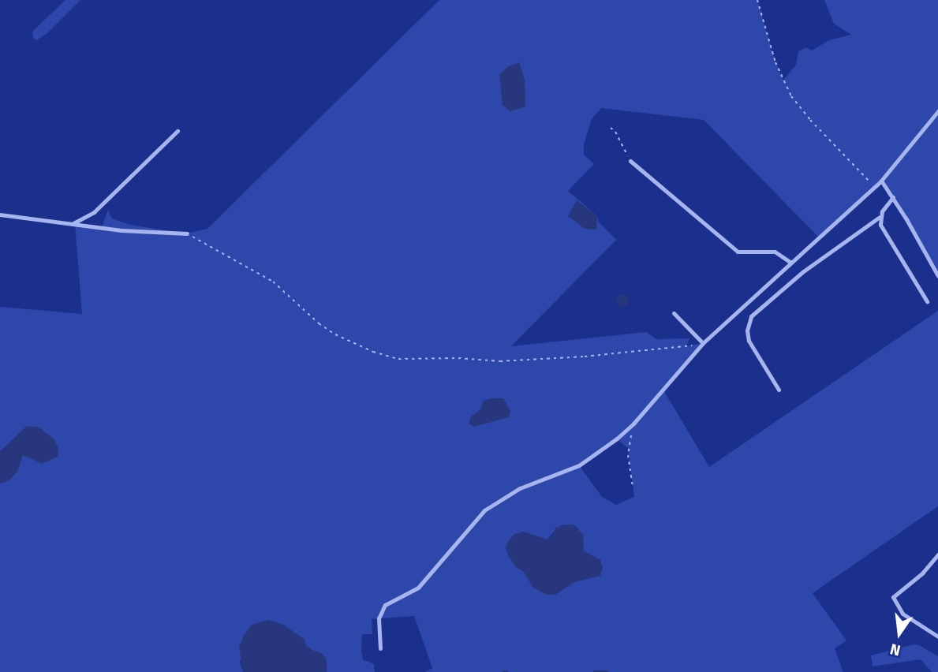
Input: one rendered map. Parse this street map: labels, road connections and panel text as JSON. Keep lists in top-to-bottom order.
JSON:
{
  "north": "bottom"
}
